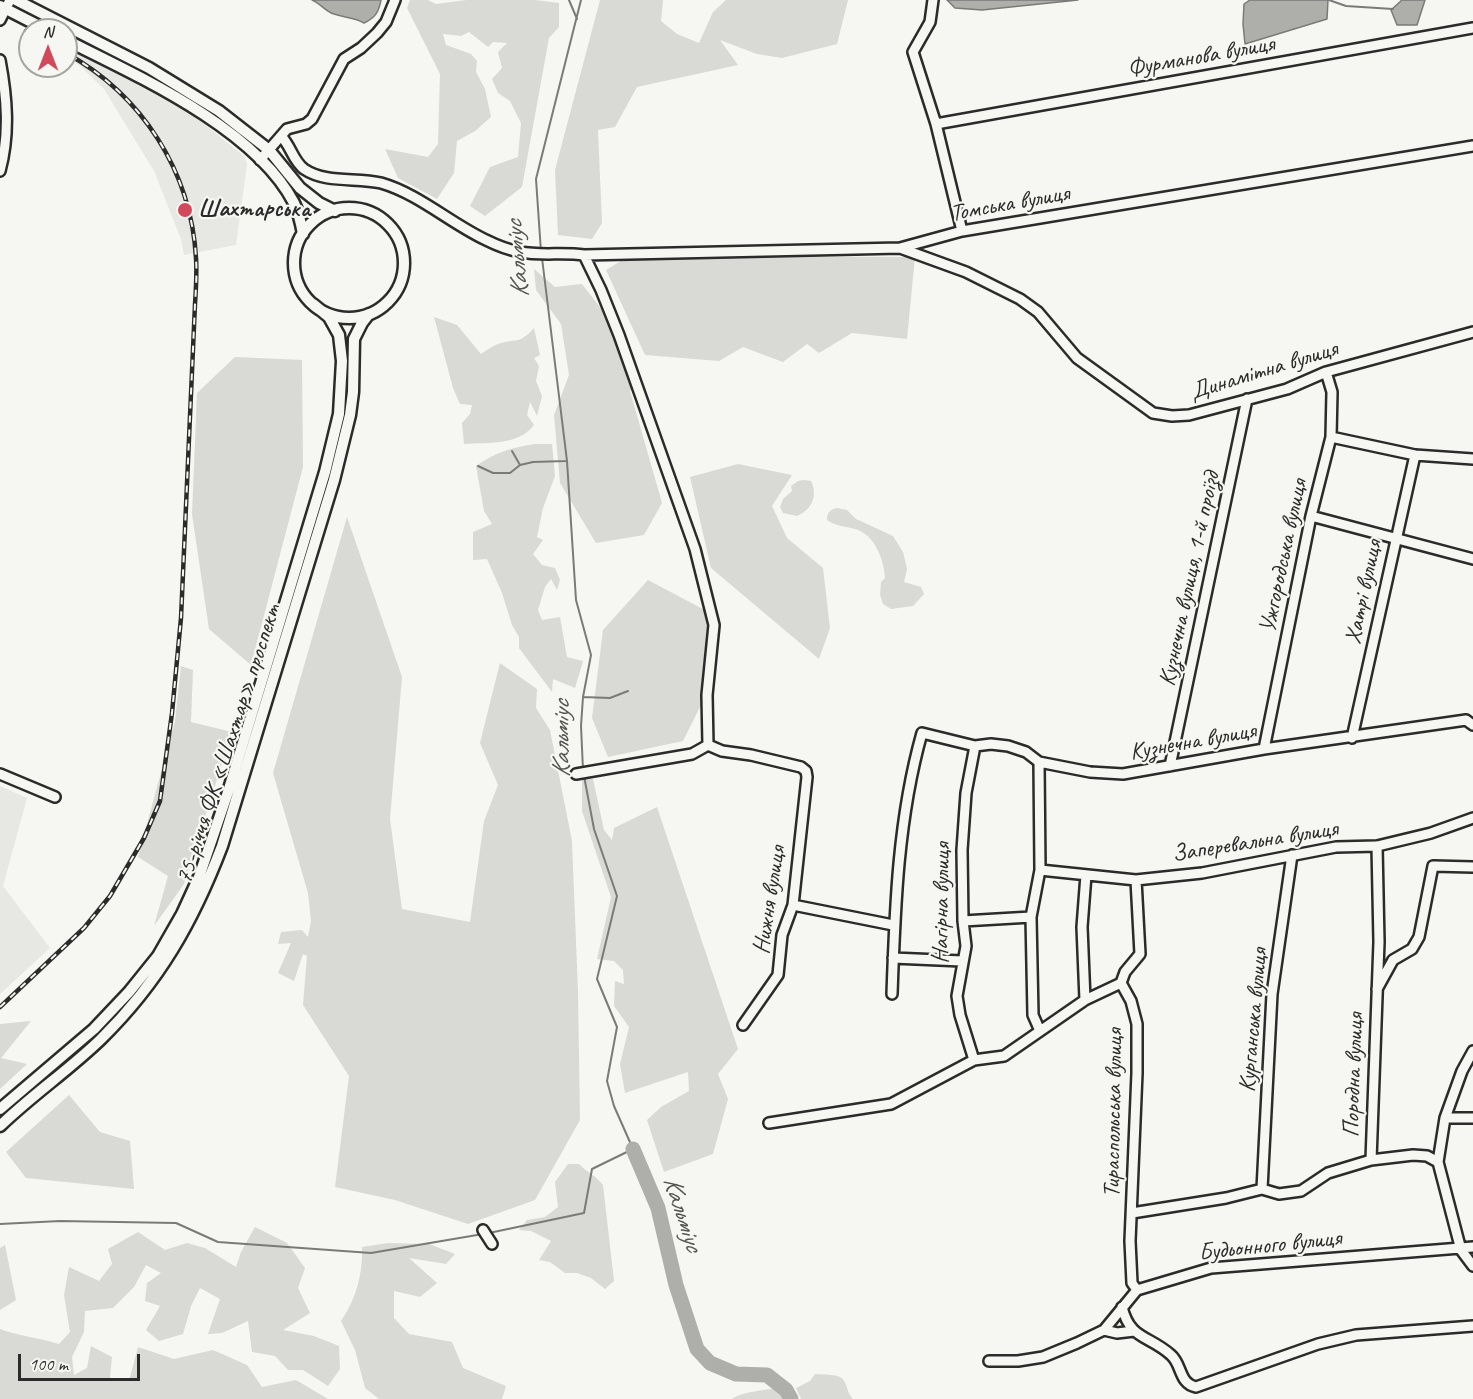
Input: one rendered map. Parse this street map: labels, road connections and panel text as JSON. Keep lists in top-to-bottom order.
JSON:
{
  "streets": {
    "main road": ["75-річчя ФК «Шахтар» проспект"],
    "street": [
      "Фурманова вулиця",
      "Томська вулиця",
      "Динамітна вулиця",
      "Ужгородська вулиця",
      "Кузнечна вулиця, 1-й проїзд",
      "Хатрі вулиця",
      "Кузнечна вулиця",
      "Заперевальна вулиця",
      "Нижня вулиця",
      "Нагірна вулиця",
      "Курганська вулиця",
      "Породна вулиця",
      "Тираспольська вулиця",
      "Будьонного вулиця"
    ]
  },
  "crossings": [
    ["Томська вулиця", "Динамітна вулиця"],
    ["Динамітна вулиця", "Ужгородська вулиця"],
    ["Динамітна вулиця", "Кузнечна вулиця, 1-й проїзд"],
    ["Ужгородська вулиця", "Кузнечна вулиця"],
    ["Кузнечна вулиця, 1-й проїзд", "Кузнечна вулиця"],
    ["Хатрі вулиця", "Кузнечна вулиця"],
    ["Кузнечна вулиця", "Нагірна вулиця"],
    ["Заперевальна вулиця", "Курганська вулиця"],
    ["Заперевальна вулиця", "Породна вулиця"],
    ["Тираспольська вулиця", "Будьонного вулиця"]
  ],
  "water": ["Кальміус"],
  "places": ["Шахтарська"],
  "scale_bar": "100 m",
  "north": "top"
}
